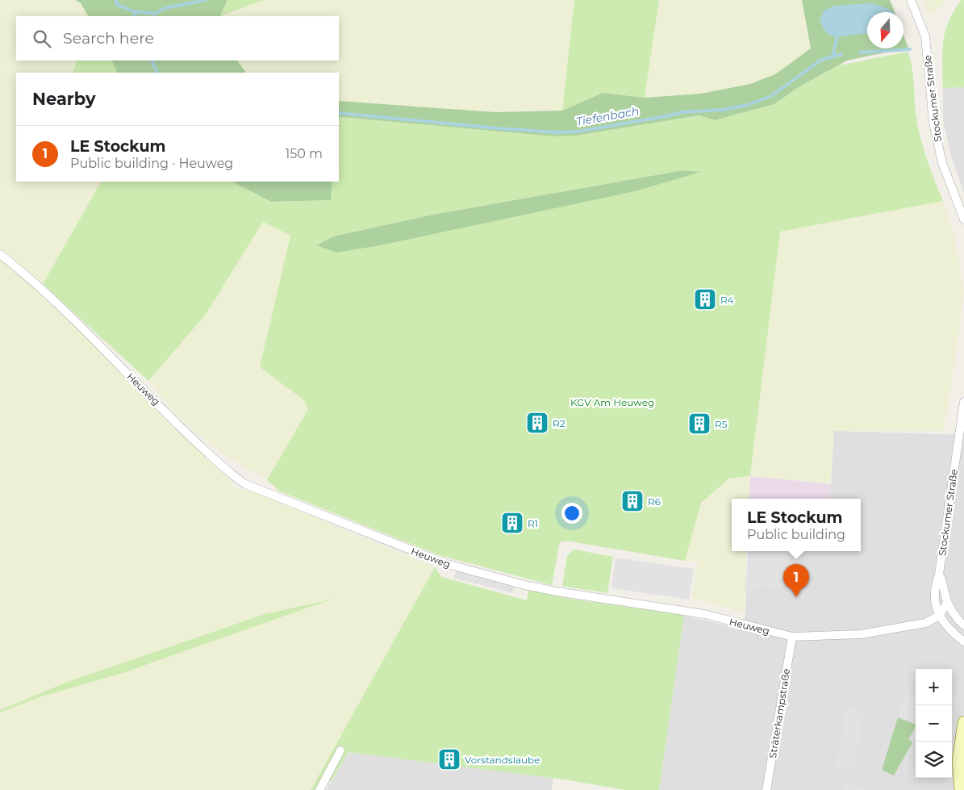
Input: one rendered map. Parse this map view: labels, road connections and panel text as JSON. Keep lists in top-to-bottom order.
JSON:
{
  "streets": {
    "street": ["Stockumer Straße", "Heuweg", "Sträterkampstraße"]
  },
  "crossings": [
    ["Stockumer Straße", "Heuweg"],
    ["Heuweg", "Sträterkampstraße"]
  ],
  "water": ["Tiefenbach"],
  "parks": ["KGV Am Heuweg"],
  "places": {
    "building": [
      "R4",
      "R2",
      "R5",
      "R6",
      "R1",
      "Vorstandslaube"
    ]
  },
  "north": "bottom",
  "page": {
    "search": "Search here",
    "heading": "Nearby",
    "list": [
      {
        "mark": "1",
        "name": "LE Stockum",
        "note": "Public building · Heuweg",
        "value": "150 m"
      }
    ],
    "popup": ["LE Stockum", "Public building"],
    "pins": "1",
    "map_buttons": ["+", "−"]
  }
}
